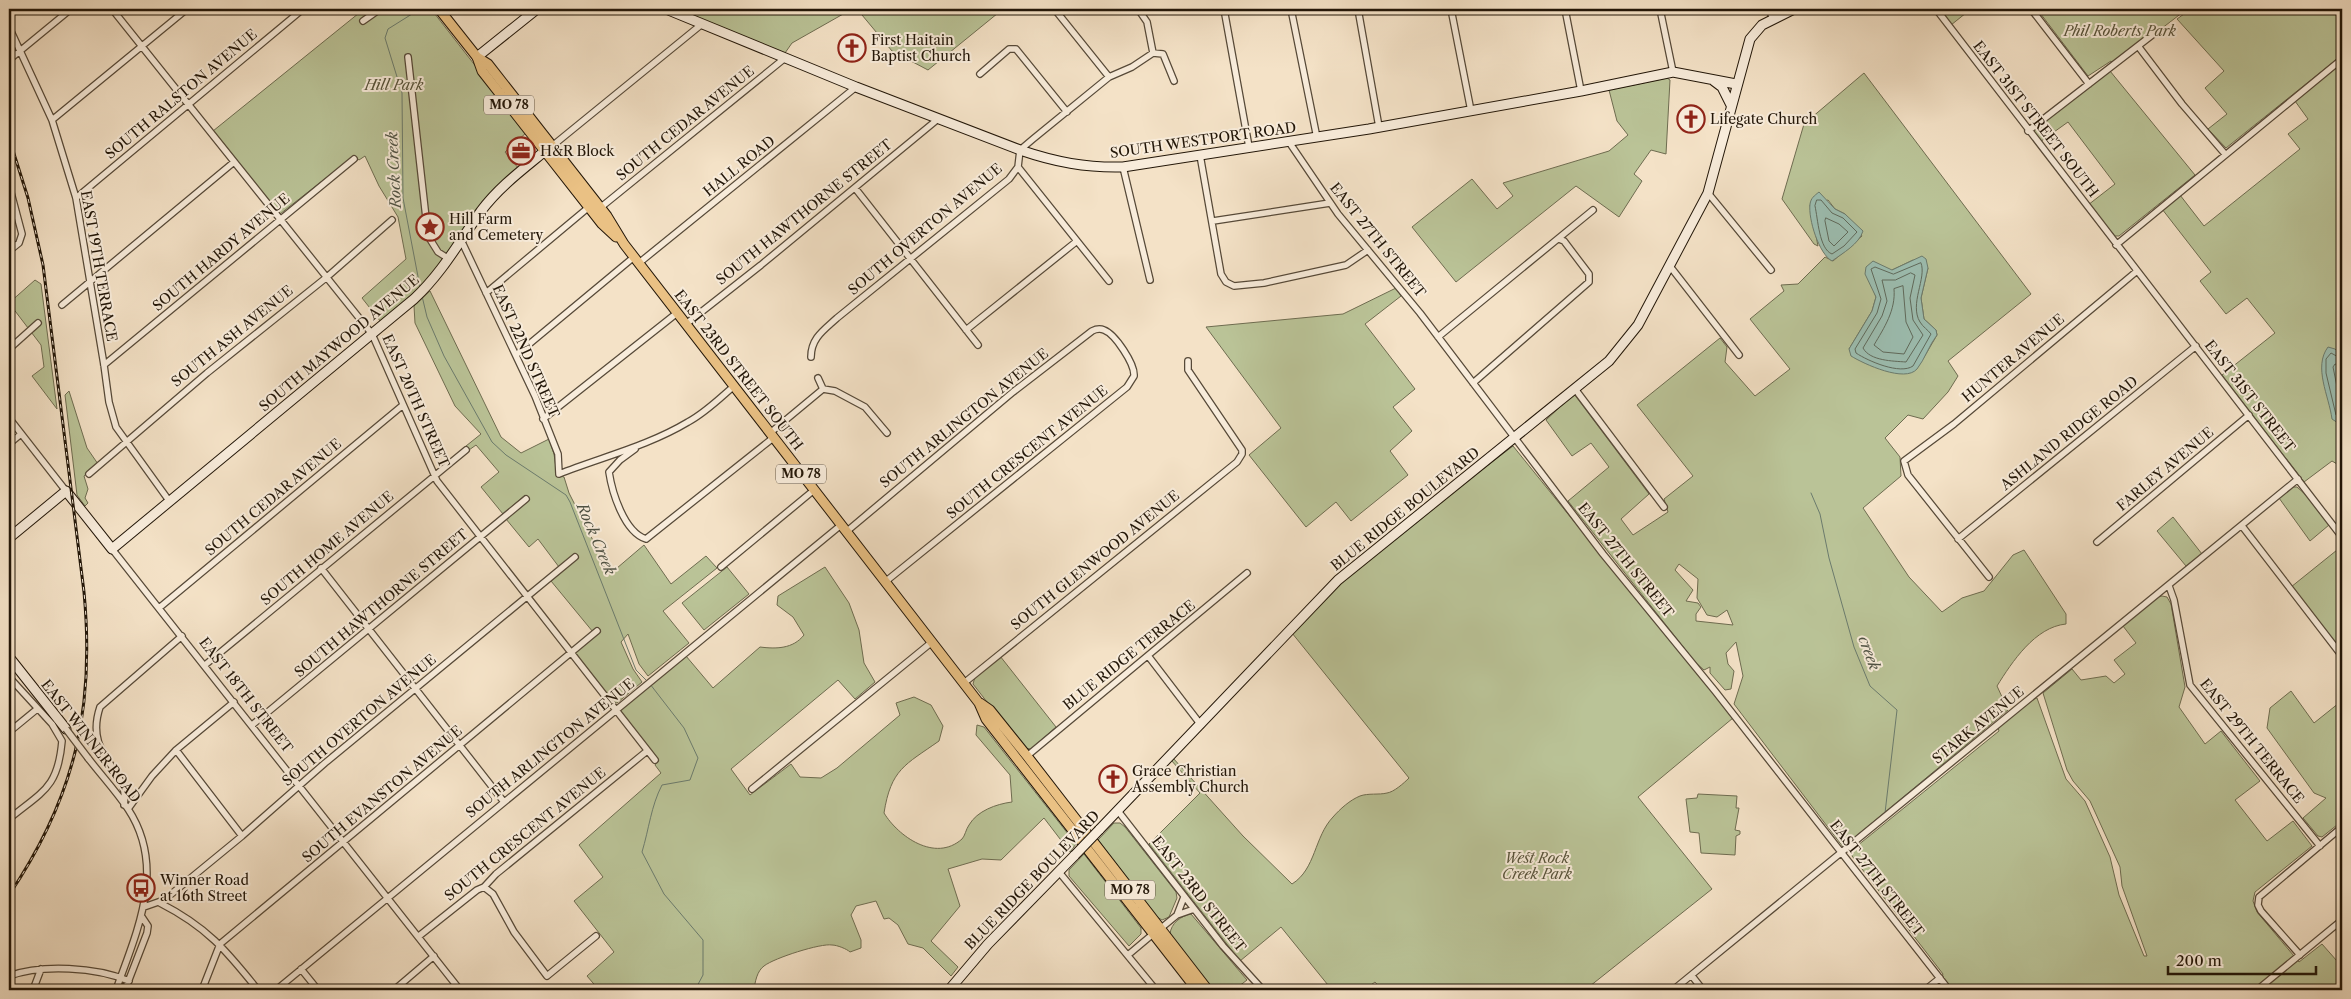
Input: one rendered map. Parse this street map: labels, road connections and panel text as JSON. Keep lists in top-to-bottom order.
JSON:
{
  "streets": {
    "main road": ["MO 78", "EAST 23RD STREET SOUTH"],
    "street": [
      "SOUTH RALSTON AVENUE",
      "EAST 31ST STREET SOUTH",
      "SOUTH CEDAR AVENUE",
      "SOUTH WESTPORT ROAD",
      "HALL ROAD",
      "SOUTH HAWTHORNE STREET",
      "SOUTH OVERTON AVENUE",
      "EAST 27TH STREET",
      "SOUTH HARDY AVENUE",
      "EAST 19TH TERRACE",
      "SOUTH ASH AVENUE",
      "SOUTH MAYWOOD AVENUE",
      "EAST 22ND STREET",
      "HUNTER AVENUE",
      "EAST 31ST STREET",
      "EAST 20TH STREET",
      "SOUTH ARLINGTON AVENUE",
      "ASHLAND RIDGE ROAD",
      "SOUTH CRESCENT AVENUE",
      "FARLEY AVENUE",
      "BLUE RIDGE BOULEVARD",
      "SOUTH HOME AVENUE",
      "SOUTH GLENWOOD AVENUE",
      "BLUE RIDGE TERRACE",
      "EAST 18TH STREET",
      "STARK AVENUE",
      "EAST WINNER ROAD",
      "EAST 29TH TERRACE",
      "SOUTH EVANSTON AVENUE",
      "EAST 23RD STREET"
    ]
  },
  "crossings": [
    ["SOUTH RALSTON AVENUE", "EAST 19TH TERRACE"],
    ["SOUTH RALSTON AVENUE", "EAST 20TH STREET"],
    ["MO 78", "EAST 23RD STREET SOUTH"],
    ["EAST 31ST STREET SOUTH", "HUNTER AVENUE"],
    ["EAST 31ST STREET SOUTH", "EAST 31ST STREET"],
    ["SOUTH CEDAR AVENUE", "SOUTH WESTPORT ROAD"],
    ["SOUTH CEDAR AVENUE", "EAST 23RD STREET SOUTH"],
    ["SOUTH CEDAR AVENUE", "EAST 20TH STREET"],
    ["SOUTH CEDAR AVENUE", "EAST 18TH STREET"],
    ["SOUTH WESTPORT ROAD", "HALL ROAD"],
    ["SOUTH WESTPORT ROAD", "SOUTH HAWTHORNE STREET"],
    ["SOUTH WESTPORT ROAD", "SOUTH OVERTON AVENUE"],
    ["SOUTH WESTPORT ROAD", "EAST 27TH STREET"],
    ["SOUTH WESTPORT ROAD", "SOUTH MAYWOOD AVENUE"],
    ["SOUTH WESTPORT ROAD", "BLUE RIDGE BOULEVARD"],
    ["HALL ROAD", "EAST 22ND STREET"],
    ["HALL ROAD", "EAST 23RD STREET SOUTH"],
    ["SOUTH HAWTHORNE STREET", "EAST 23RD STREET SOUTH"],
    ["SOUTH HAWTHORNE STREET", "EAST 20TH STREET"],
    ["SOUTH HAWTHORNE STREET", "EAST 18TH STREET"],
    ["SOUTH OVERTON AVENUE", "EAST 20TH STREET"],
    ["SOUTH OVERTON AVENUE", "EAST 18TH STREET"],
    ["EAST 27TH STREET", "BLUE RIDGE BOULEVARD"],
    ["EAST 27TH STREET", "STARK AVENUE"],
    ["SOUTH HARDY AVENUE", "EAST 19TH TERRACE"],
    ["SOUTH HARDY AVENUE", "EAST 20TH STREET"],
    ["EAST 19TH TERRACE", "SOUTH ASH AVENUE"],
    ["EAST 19TH TERRACE", "SOUTH MAYWOOD AVENUE"],
    ["SOUTH ASH AVENUE", "EAST 20TH STREET"],
    ["SOUTH MAYWOOD AVENUE", "EAST 22ND STREET"],
    ["SOUTH MAYWOOD AVENUE", "EAST 23RD STREET SOUTH"],
    ["SOUTH MAYWOOD AVENUE", "EAST 20TH STREET"],
    ["SOUTH MAYWOOD AVENUE", "EAST 18TH STREET"],
    ["HUNTER AVENUE", "EAST 31ST STREET"],
    ["HUNTER AVENUE", "ASHLAND RIDGE ROAD"],
    ["EAST 23RD STREET SOUTH", "SOUTH ARLINGTON AVENUE"],
    ["EAST 23RD STREET SOUTH", "SOUTH CRESCENT AVENUE"],
    ["EAST 23RD STREET SOUTH", "SOUTH GLENWOOD AVENUE"],
    ["EAST 23RD STREET SOUTH", "BLUE RIDGE TERRACE"],
    ["EAST 31ST STREET", "ASHLAND RIDGE ROAD"],
    ["EAST 31ST STREET", "FARLEY AVENUE"],
    ["EAST 31ST STREET", "STARK AVENUE"],
    ["EAST 20TH STREET", "SOUTH ARLINGTON AVENUE"],
    ["EAST 20TH STREET", "SOUTH CRESCENT AVENUE"],
    ["EAST 20TH STREET", "SOUTH HOME AVENUE"],
    ["EAST 20TH STREET", "SOUTH EVANSTON AVENUE"],
    ["SOUTH ARLINGTON AVENUE", "SOUTH CRESCENT AVENUE"],
    ["SOUTH ARLINGTON AVENUE", "EAST 18TH STREET"],
    ["SOUTH CRESCENT AVENUE", "EAST 18TH STREET"],
    ["BLUE RIDGE BOULEVARD", "EAST 23RD STREET"],
    ["SOUTH HOME AVENUE", "EAST 18TH STREET"],
    ["EAST 18TH STREET", "SOUTH EVANSTON AVENUE"],
    ["STARK AVENUE", "EAST 29TH TERRACE"]
  ],
  "water": ["Rock Creek", "creek"],
  "parks": ["Phil Roberts Park", "Hill Park", "West Rock Creek Park"],
  "places": {
    "church": ["First Haitain Baptist Church", "Lifegate Church", "Grace Christian Assembly Church"],
    "office": ["H&R Block"],
    "place": ["Hill Farm and Cemetery"],
    "bus stop": ["Winner Road at 16th Street"]
  },
  "scale_bar": "200 m"
}
